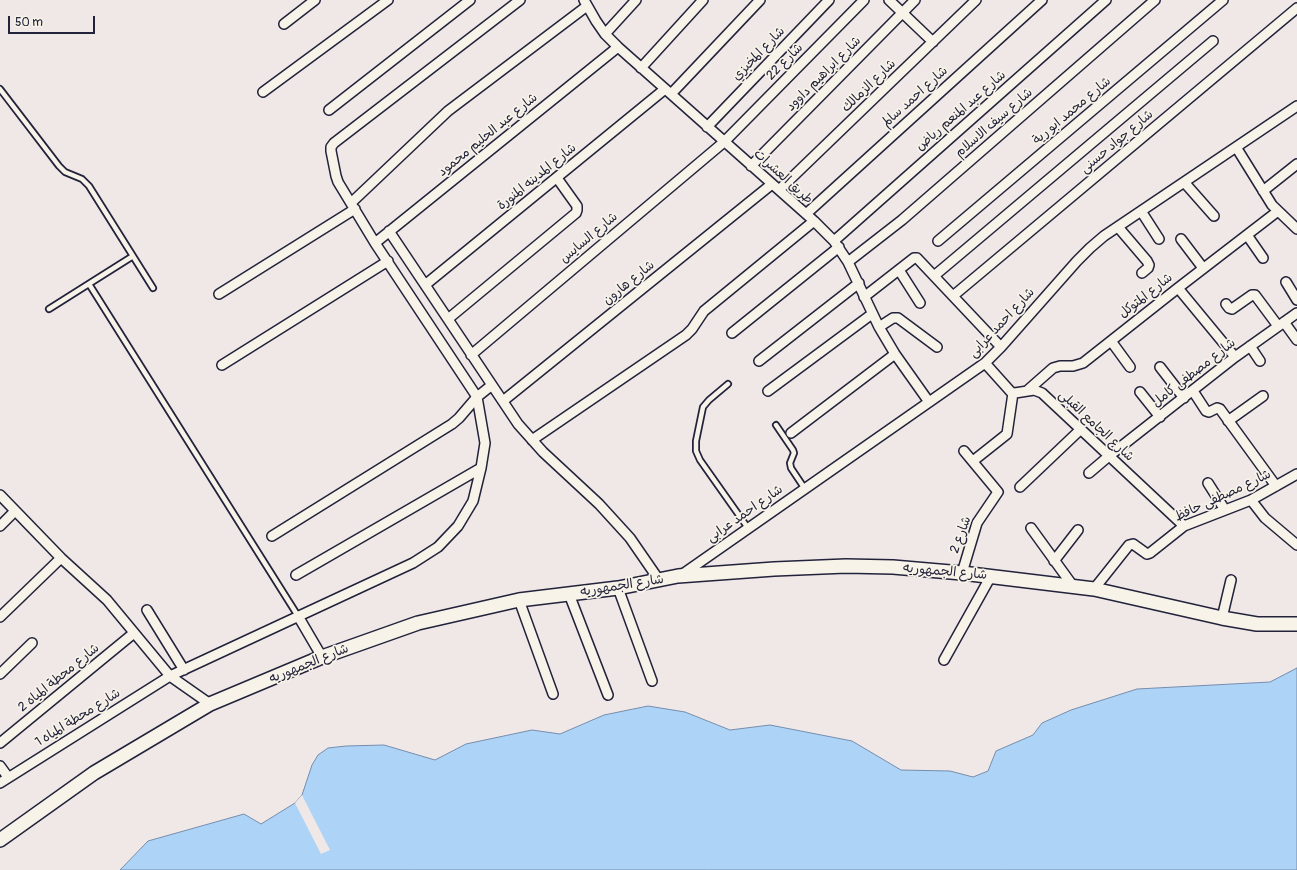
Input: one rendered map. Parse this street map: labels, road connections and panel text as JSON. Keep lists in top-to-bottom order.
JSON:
{
  "streets": {
    "street": [
      "شارع المخبزي",
      "شارع 22",
      "شارع ابراهيم داوود",
      "شارع الزمالك",
      "شارع احمد سالم",
      "شارع عبد المنعم رياض",
      "شارع محمد ابو رية",
      "شارع سيف الاسلام",
      "شارع عبد الحليم محمود",
      "شارع جواد حسنى",
      "شارع المدينه المنورة",
      "طريق العشرات",
      "شارع السايس",
      "شارع هارون",
      "شارع المتوكل",
      "شارع احمد عرابى",
      "شارع مصطفى كامل",
      "شارع الجامع القبلى",
      "شارع مصطفى حافظ",
      "شارع 2",
      "شارع الجمهوريه",
      "شارع محطة المياه 2",
      "شارع محطة المياه 1"
    ]
  },
  "crossings": [
    ["شارع المخبزي", "طريق العشرات"],
    ["شارع 22", "طريق العشرات"],
    ["شارع 22", "شارع السايس"],
    ["شارع ابراهيم داوود", "طريق العشرات"],
    ["شارع الزمالك", "طريق العشرات"],
    ["شارع الزمالك", "شارع هارون"],
    ["شارع احمد سالم", "طريق العشرات"],
    ["شارع عبد المنعم رياض", "طريق العشرات"],
    ["شارع سيف الاسلام", "طريق العشرات"],
    ["شارع عبد الحليم محمود", "طريق العشرات"],
    ["شارع المدينه المنورة", "طريق العشرات"],
    ["طريق العشرات", "شارع السايس"],
    ["طريق العشرات", "شارع هارون"],
    ["طريق العشرات", "شارع احمد عرابى"],
    ["شارع المتوكل", "شارع الجامع القبلى"],
    ["شارع احمد عرابى", "شارع الجمهوريه"],
    ["شارع مصطفى كامل", "شارع الجامع القبلى"],
    ["شارع الجامع القبلى", "شارع مصطفى حافظ"],
    ["شارع مصطفى حافظ", "شارع الجمهوريه"],
    ["شارع 2", "شارع الجمهوريه"]
  ],
  "scale_bar": "50 m"
}
